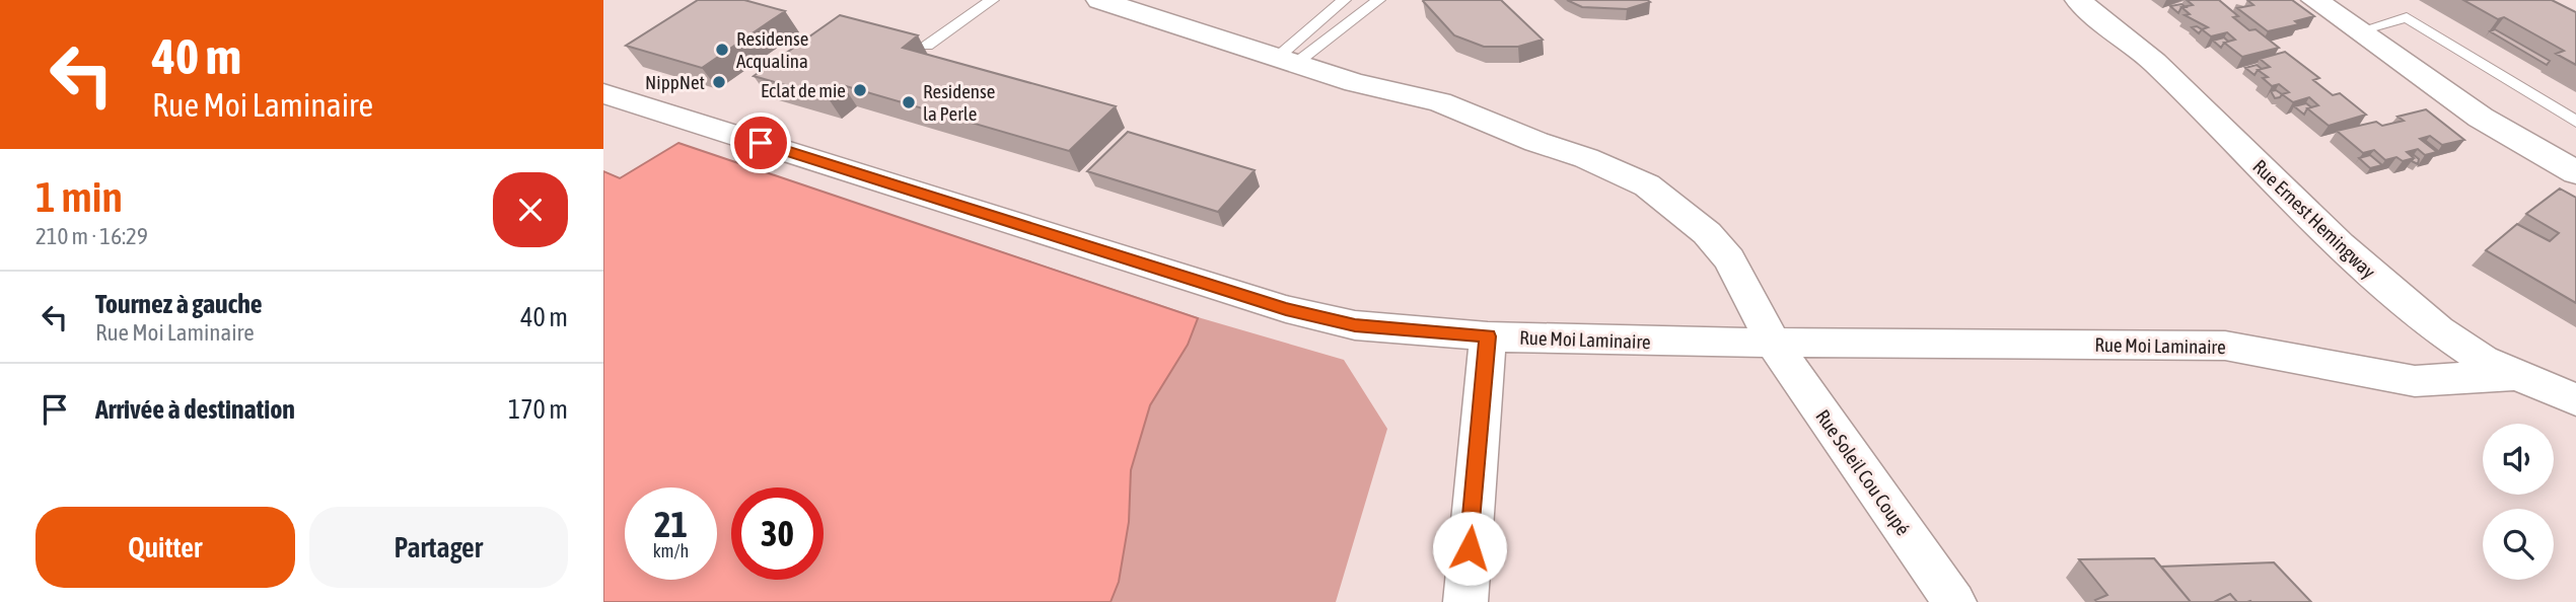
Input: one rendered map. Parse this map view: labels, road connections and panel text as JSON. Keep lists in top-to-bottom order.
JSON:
{
  "streets": {
    "street": ["Rue Ernest Hemingway", "Rue Moi Laminaire", "Rue Soleil Cou Coupé"]
  },
  "crossings": [
    ["Rue Ernest Hemingway", "Rue Moi Laminaire"],
    ["Rue Moi Laminaire", "Rue Soleil Cou Coupé"]
  ],
  "places": [
    "Residense Acqualina",
    "NippNet",
    "Eclat de mie",
    "Residense la Perle"
  ],
  "page": {
    "turn": ["40 m", "Rue Moi Laminaire"],
    "heading": ["1 min", "210 m · 16:29"],
    "list": [
      {
        "name": "Tournez à gauche",
        "note": "Rue Moi Laminaire",
        "value": "40 m"
      },
      {
        "name": "Arrivée à destination",
        "value": "170 m"
      }
    ],
    "speed": "21 km/h",
    "limit": "30",
    "buttons": ["Quitter", "Partager"]
  }
}
